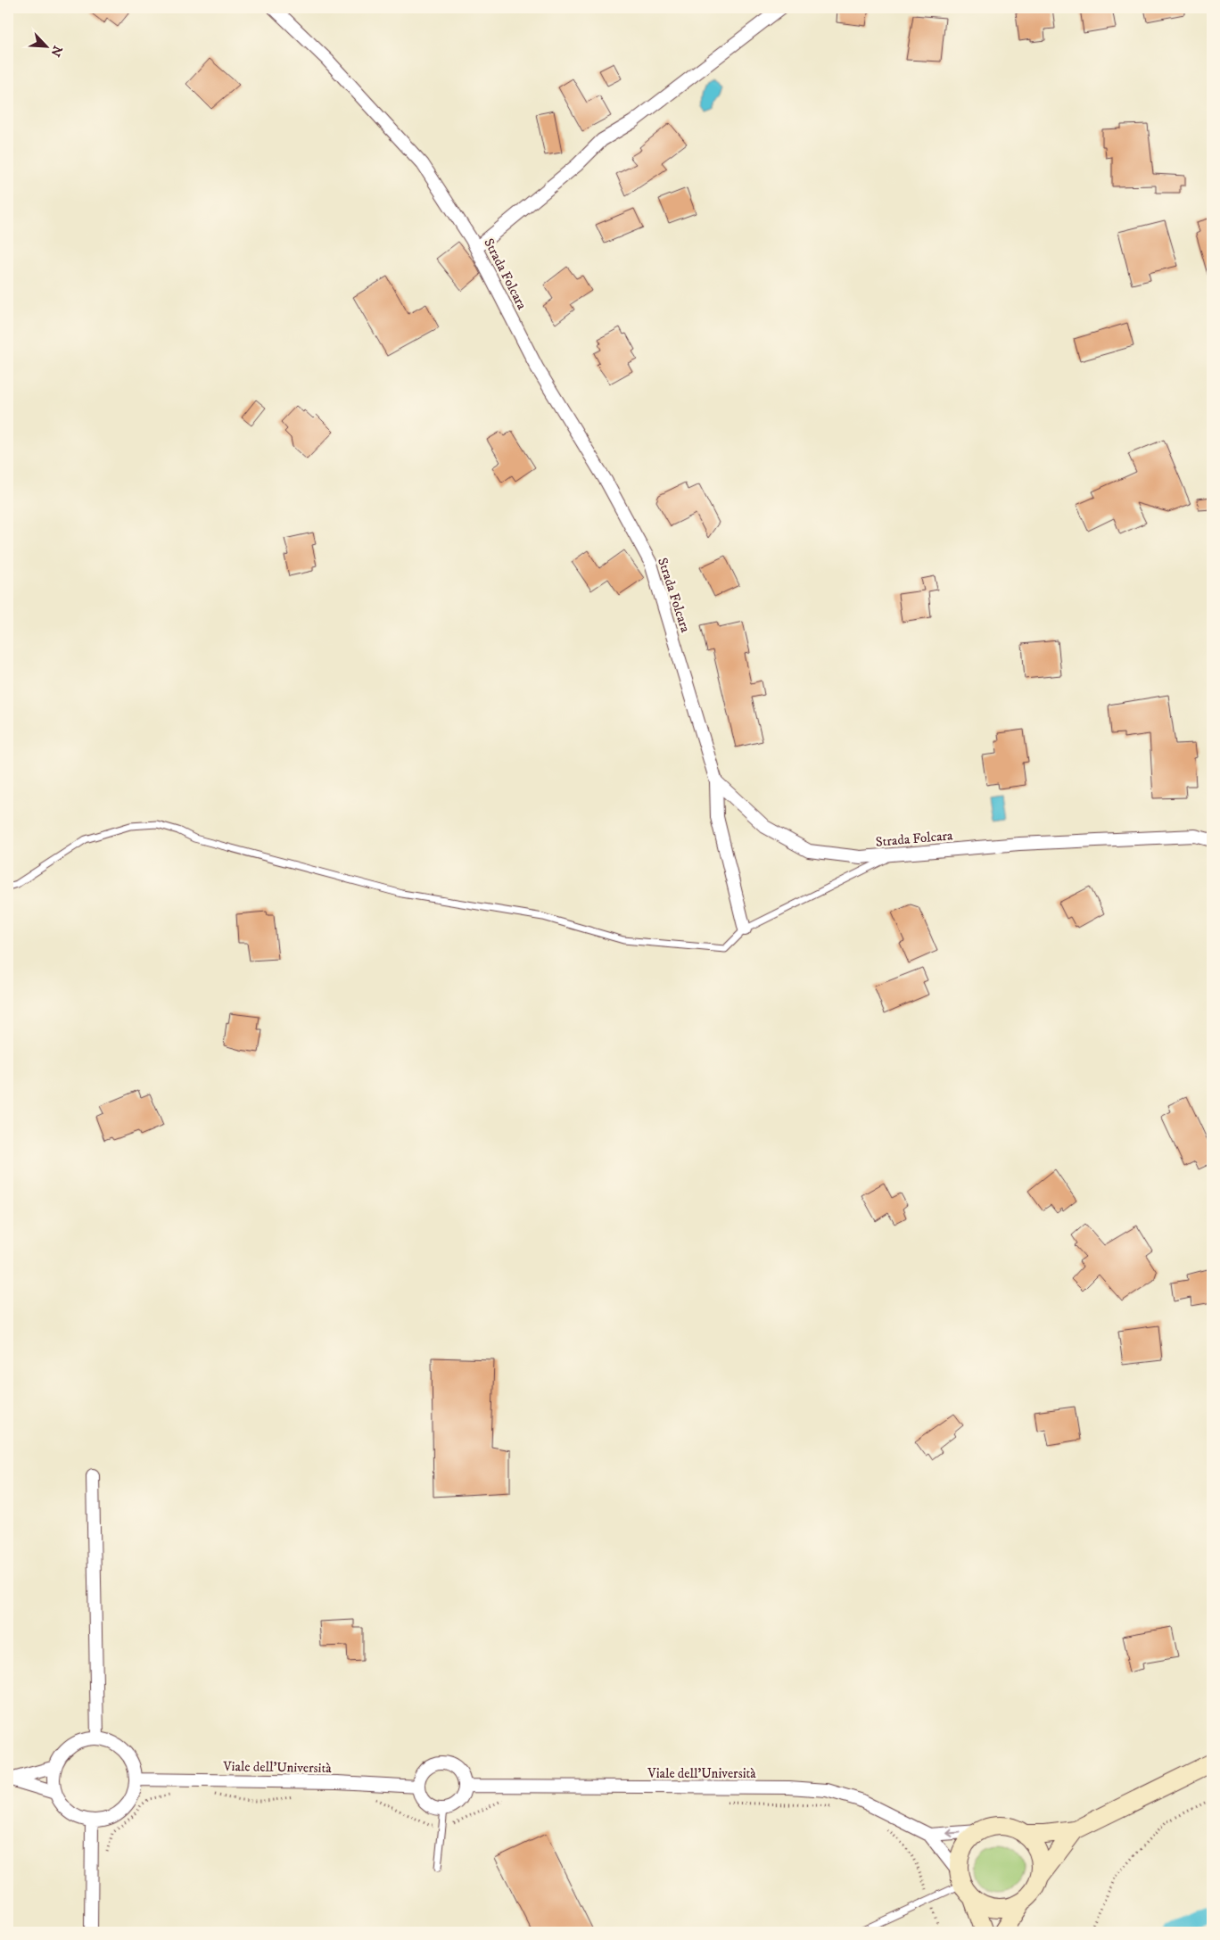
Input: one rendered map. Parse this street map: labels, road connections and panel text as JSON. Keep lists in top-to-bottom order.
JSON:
{
  "streets": {
    "street": ["Strada Folcara", "Viale dell'Università"]
  },
  "north": "bottom right"
}
